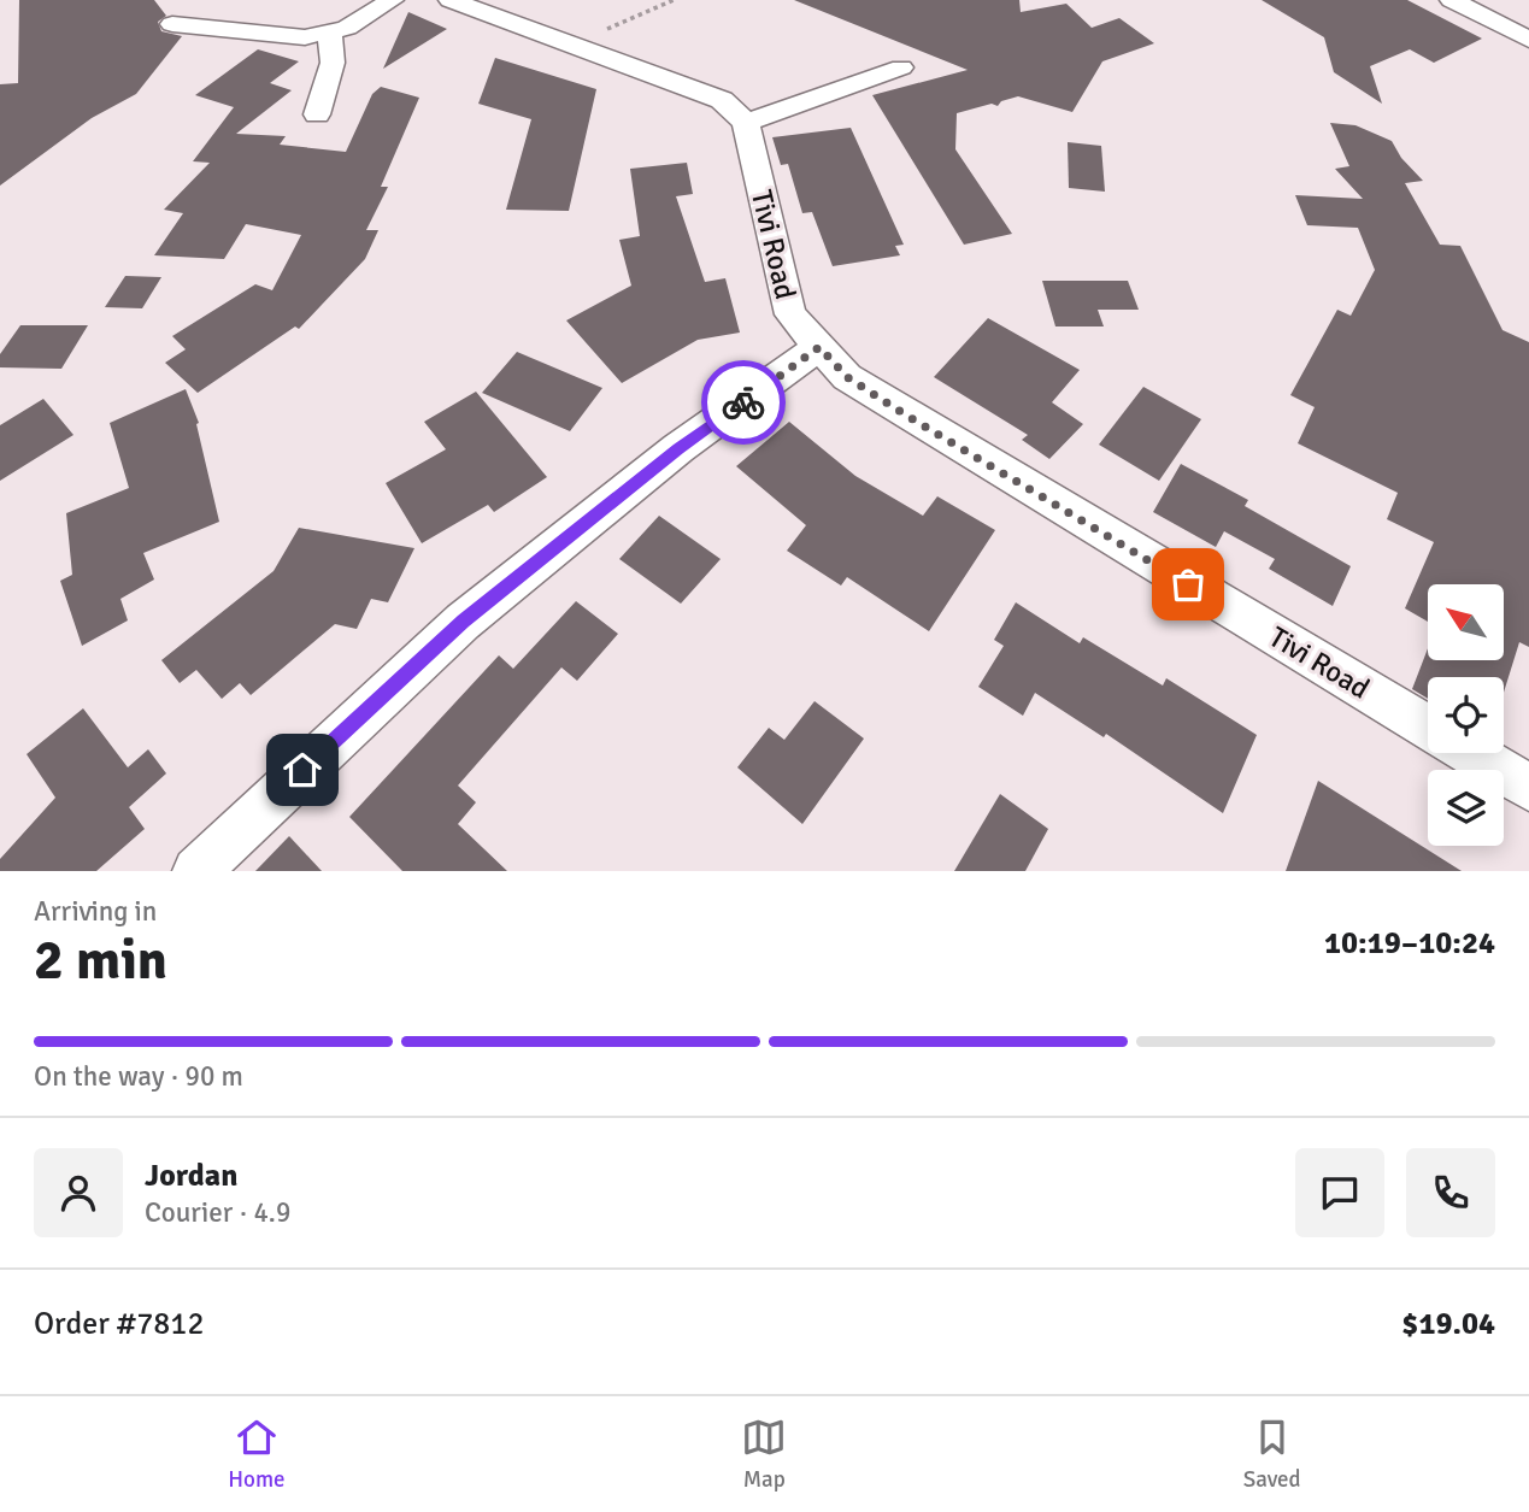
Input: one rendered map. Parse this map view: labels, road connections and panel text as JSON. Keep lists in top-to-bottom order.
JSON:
{
  "streets": {
    "street": ["Tivi Road"]
  },
  "north": "top left",
  "page": {
    "heading": ["2 min", "Arriving in", "10:19–10:24"],
    "panel": [
      "Jordan",
      "Courier · 4.9",
      "Order #7812",
      "$19.04"
    ],
    "bar": "On the way · 90 m",
    "tabs": ["Home", "Map", "Saved"]
  }
}
